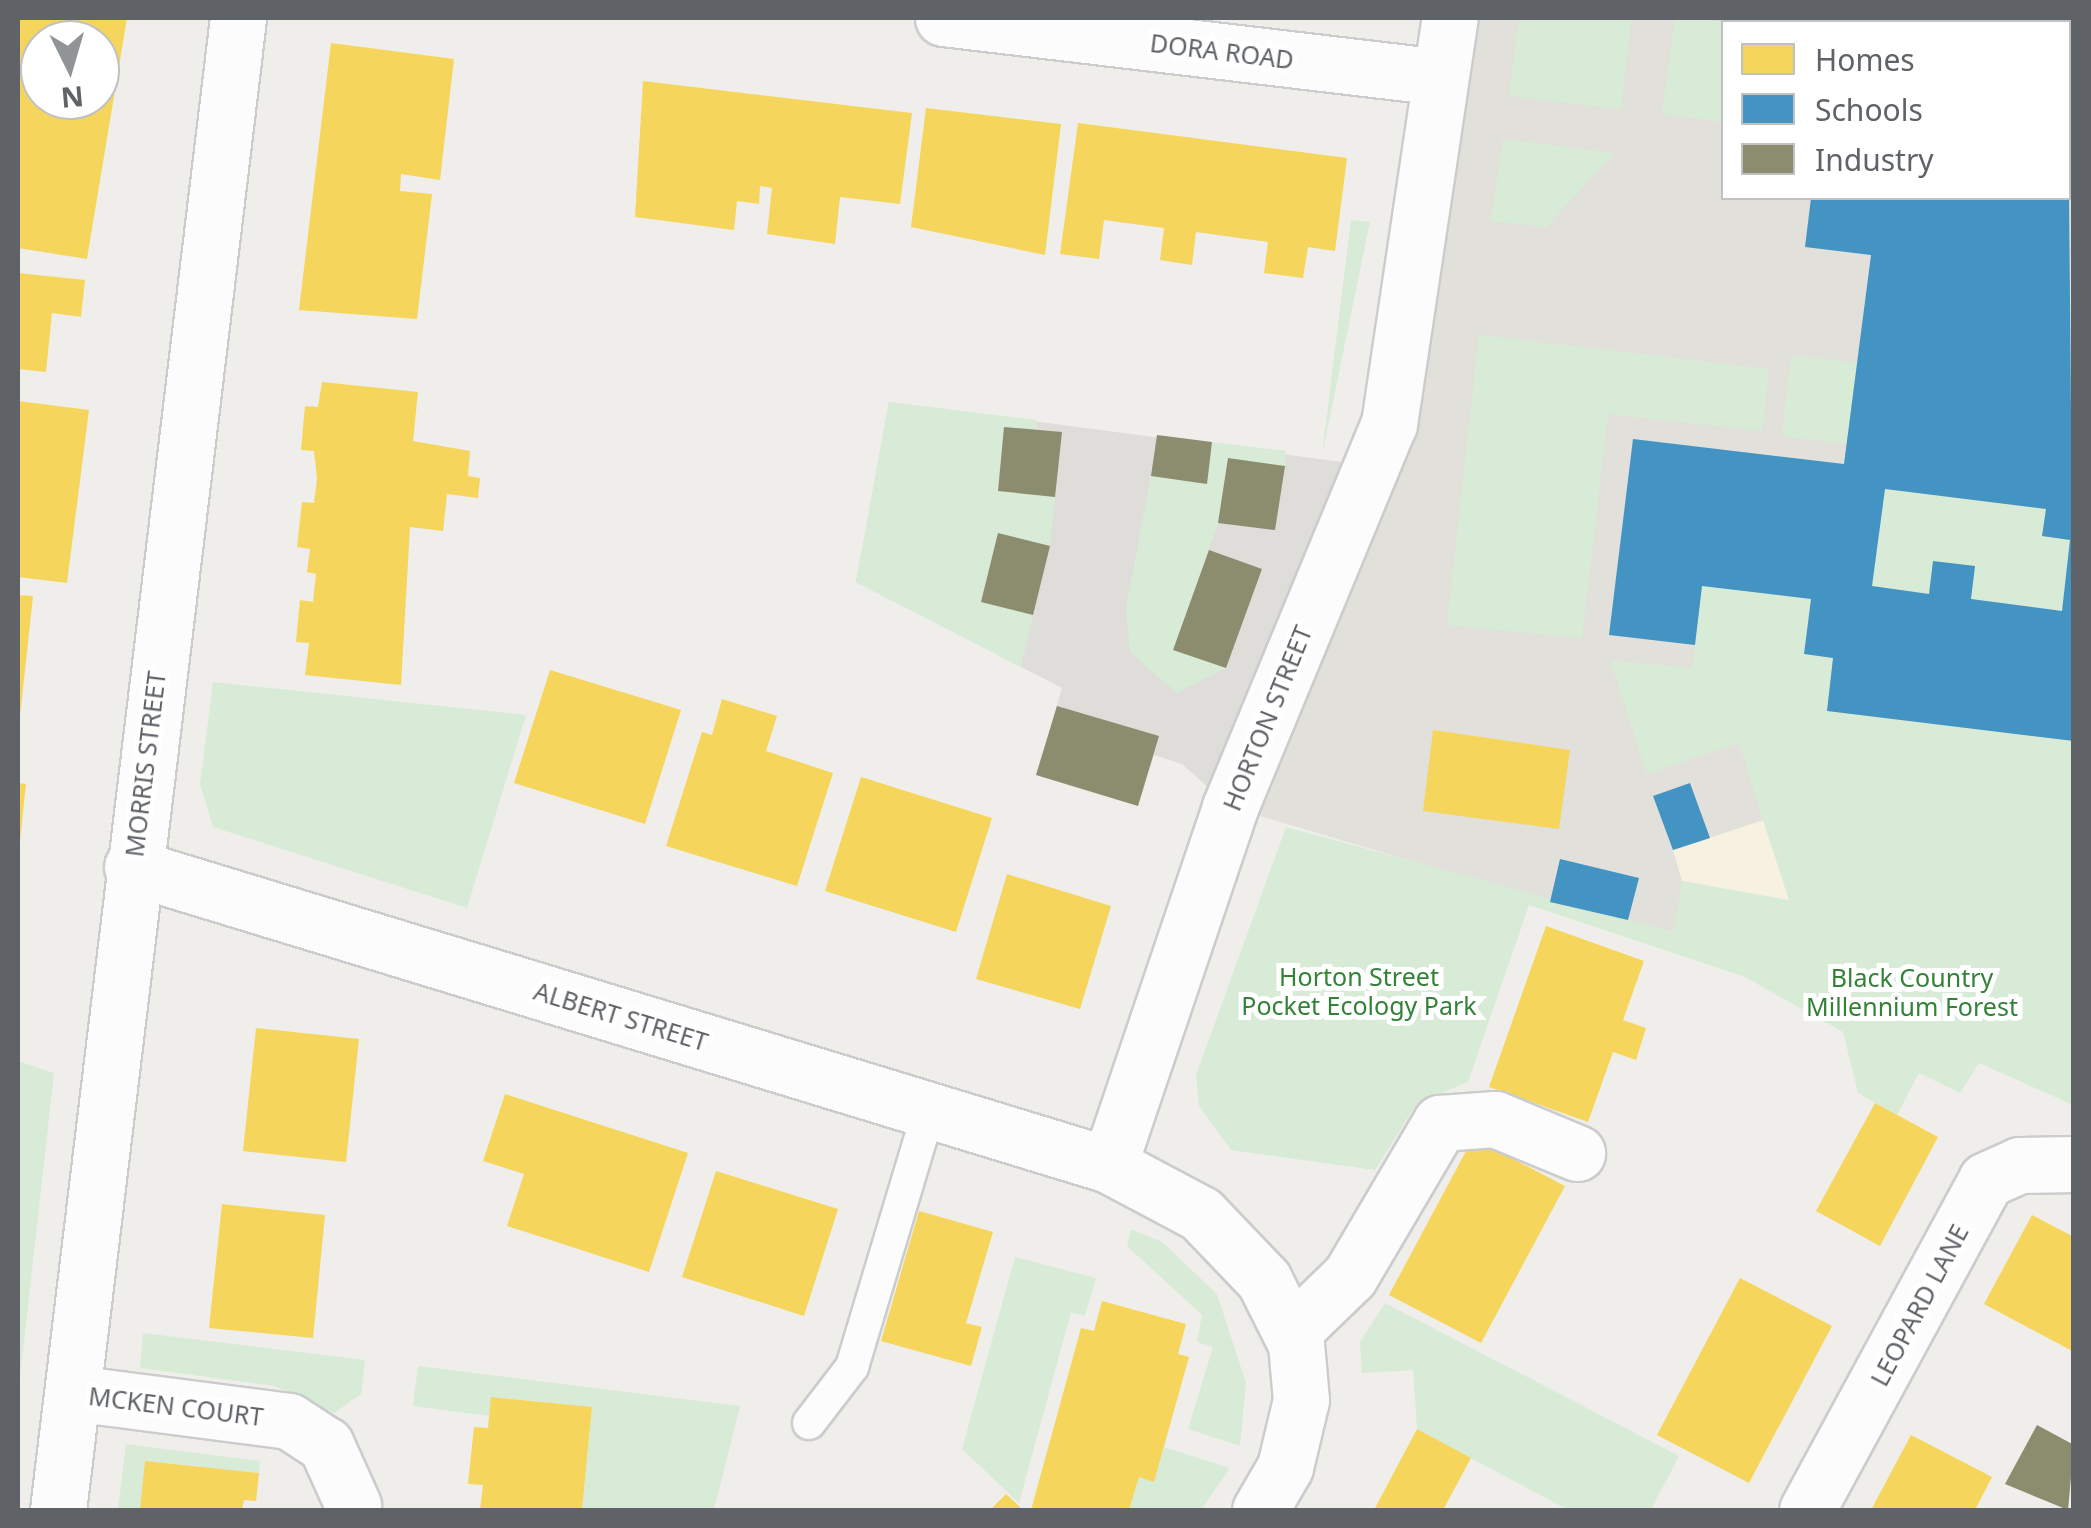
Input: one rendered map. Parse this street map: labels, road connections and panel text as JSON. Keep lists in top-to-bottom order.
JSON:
{
  "streets": {
    "street": [
      "DORA ROAD",
      "HORTON STREET",
      "MORRIS STREET",
      "ALBERT STREET",
      "LEOPARD LANE",
      "MCKEN COURT"
    ]
  },
  "crossings": [
    ["DORA ROAD", "HORTON STREET"],
    ["HORTON STREET", "ALBERT STREET"],
    ["MORRIS STREET", "ALBERT STREET"],
    ["MORRIS STREET", "MCKEN COURT"]
  ],
  "parks": ["Horton Street Pocket Ecology Park", "Black Country Millennium Forest"],
  "legend": ["Homes", "Schools", "Industry"],
  "north": "bottom"
}
